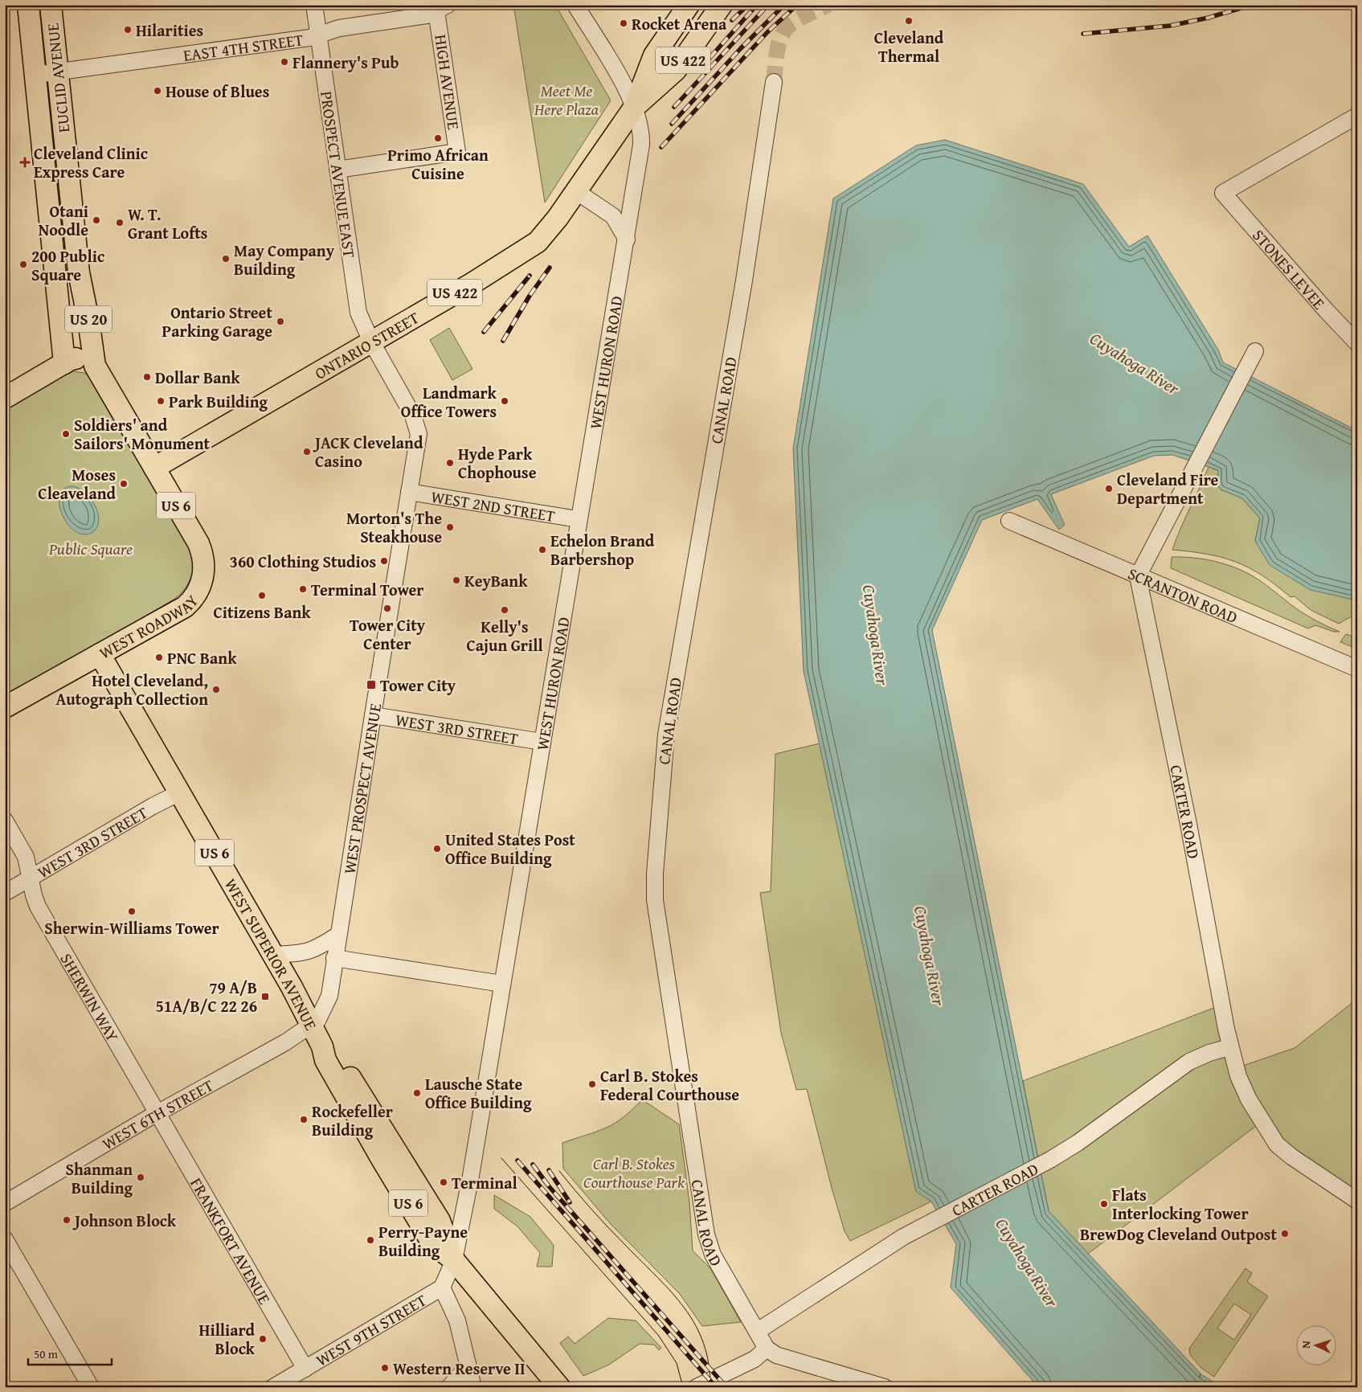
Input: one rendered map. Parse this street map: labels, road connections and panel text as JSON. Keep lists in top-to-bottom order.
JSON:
{
  "streets": {
    "main road": [
      "US 422",
      "EUCLID AVENUE",
      "US 20",
      "ONTARIO STREET",
      "US 6",
      "WEST ROADWAY",
      "WEST SUPERIOR AVENUE"
    ],
    "street": [
      "EAST 4TH STREET",
      "HIGH AVENUE",
      "PROSPECT AVENUE EAST",
      "STONES LEVEE",
      "WEST HURON ROAD",
      "CANAL ROAD",
      "WEST 2ND STREET",
      "SCRANTON ROAD",
      "WEST 3RD STREET",
      "WEST PROSPECT AVENUE",
      "CARTER ROAD",
      "SHERWIN WAY",
      "WEST 6TH STREET",
      "FRANKFORT AVENUE",
      "WEST 9TH STREET"
    ]
  },
  "crossings": [
    ["EAST 4TH STREET", "EUCLID AVENUE"],
    ["EAST 4TH STREET", "HIGH AVENUE"],
    ["EAST 4TH STREET", "PROSPECT AVENUE EAST"],
    ["EUCLID AVENUE", "US 6"],
    ["HIGH AVENUE", "PROSPECT AVENUE EAST"],
    ["PROSPECT AVENUE EAST", "ONTARIO STREET"],
    ["PROSPECT AVENUE EAST", "WEST PROSPECT AVENUE"],
    ["ONTARIO STREET", "WEST HURON ROAD"],
    ["ONTARIO STREET", "US 6"],
    ["ONTARIO STREET", "WEST ROADWAY"],
    ["ONTARIO STREET", "WEST PROSPECT AVENUE"],
    ["WEST HURON ROAD", "US 6"],
    ["WEST HURON ROAD", "WEST 2ND STREET"],
    ["WEST HURON ROAD", "WEST 3RD STREET"],
    ["WEST HURON ROAD", "WEST SUPERIOR AVENUE"],
    ["WEST HURON ROAD", "WEST 9TH STREET"],
    ["CANAL ROAD", "CARTER ROAD"],
    ["US 6", "WEST ROADWAY"],
    ["US 6", "WEST SUPERIOR AVENUE"],
    ["US 6", "WEST 9TH STREET"],
    ["WEST 2ND STREET", "WEST PROSPECT AVENUE"],
    ["SCRANTON ROAD", "CARTER ROAD"],
    ["WEST ROADWAY", "WEST SUPERIOR AVENUE"],
    ["WEST 3RD STREET", "WEST PROSPECT AVENUE"],
    ["WEST 3RD STREET", "WEST SUPERIOR AVENUE"],
    ["WEST 3RD STREET", "SHERWIN WAY"],
    ["WEST PROSPECT AVENUE", "WEST SUPERIOR AVENUE"],
    ["WEST PROSPECT AVENUE", "WEST 6TH STREET"],
    ["WEST SUPERIOR AVENUE", "WEST 6TH STREET"],
    ["WEST SUPERIOR AVENUE", "WEST 9TH STREET"],
    ["SHERWIN WAY", "WEST 6TH STREET"],
    ["SHERWIN WAY", "FRANKFORT AVENUE"],
    ["WEST 6TH STREET", "FRANKFORT AVENUE"],
    ["FRANKFORT AVENUE", "WEST 9TH STREET"]
  ],
  "water": ["Cuyahoga River"],
  "parks": ["Meet Me Here Plaza", "Public Square", "Carl B. Stokes Courthouse Park"],
  "places": {
    "other": [
      "Cleveland Thermal",
      "Rocket Arena",
      "Hilarities",
      "Flannery's Pub",
      "House of Blues",
      "Primo African Cuisine",
      "Otani Noodle",
      "W. T. Grant Lofts",
      "May Company Building",
      "200 Public Square",
      "Ontario Street Parking Garage",
      "Dollar Bank",
      "Park Building",
      "Landmark Office Towers",
      "Soldiers' and Sailors' Monument",
      "JACK Cleveland Casino",
      "Hyde Park Chophouse",
      "Moses Cleaveland",
      "Cleveland Fire Department",
      "Morton's The Steakhouse",
      "Echelon Brand Barbershop",
      "360 Clothing Studios",
      "KeyBank",
      "Terminal Tower",
      "Citizens Bank",
      "Tower City Center",
      "Kelly's Cajun Grill",
      "PNC Bank",
      "Hotel Cleveland, Autograph Collection",
      "United States Post Office Building",
      "Sherwin-Williams Tower",
      "Carl B. Stokes Federal Courthouse",
      "Lausche State Office Building",
      "Rockefeller Building",
      "Shanman Building",
      "Terminal",
      "Flats Interlocking Tower",
      "Johnson Block",
      "BrewDog Cleveland Outpost",
      "Perry-Payne Building",
      "Hilliard Block",
      "Western Reserve II"
    ],
    "health": ["Cleveland Clinic Express Care"],
    "transit": ["Tower City", "79 A/B 51A/B/C 22 26"]
  },
  "scale_bar": "50 m",
  "north": "left"
}
